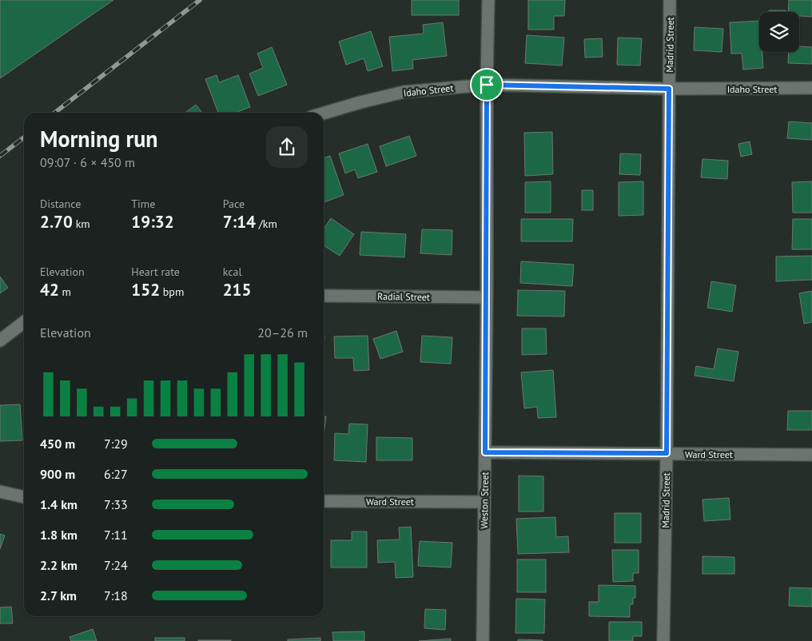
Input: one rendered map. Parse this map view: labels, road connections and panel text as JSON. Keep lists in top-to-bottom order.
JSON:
{
  "streets": {
    "street": [
      "Madrid Street",
      "Idaho Street",
      "Radial Street",
      "Ward Street",
      "Weston Street"
    ]
  },
  "crossings": [
    ["Madrid Street", "Idaho Street"],
    ["Madrid Street", "Ward Street"],
    ["Idaho Street", "Weston Street"],
    ["Radial Street", "Weston Street"],
    ["Ward Street", "Weston Street"]
  ],
  "page": {
    "heading": ["Morning run", "09:07 · 6 × 450 m"],
    "stats": [
      ["Distance", "2.70 km"],
      ["Time", "19:32"],
      ["Pace", "7:14 /km"],
      ["Elevation", "42 m"],
      ["Heart rate", "152 bpm"],
      ["kcal", "215"]
    ],
    "chart": ["Elevation", "20–26 m"],
    "list": [
      {
        "name": "450 m",
        "note": "7:29"
      },
      {
        "name": "900 m",
        "note": "6:27"
      },
      {
        "name": "1.4 km",
        "note": "7:33"
      },
      {
        "name": "1.8 km",
        "note": "7:11"
      },
      {
        "name": "2.2 km",
        "note": "7:24"
      },
      {
        "name": "2.7 km",
        "note": "7:18"
      }
    ]
  }
}
